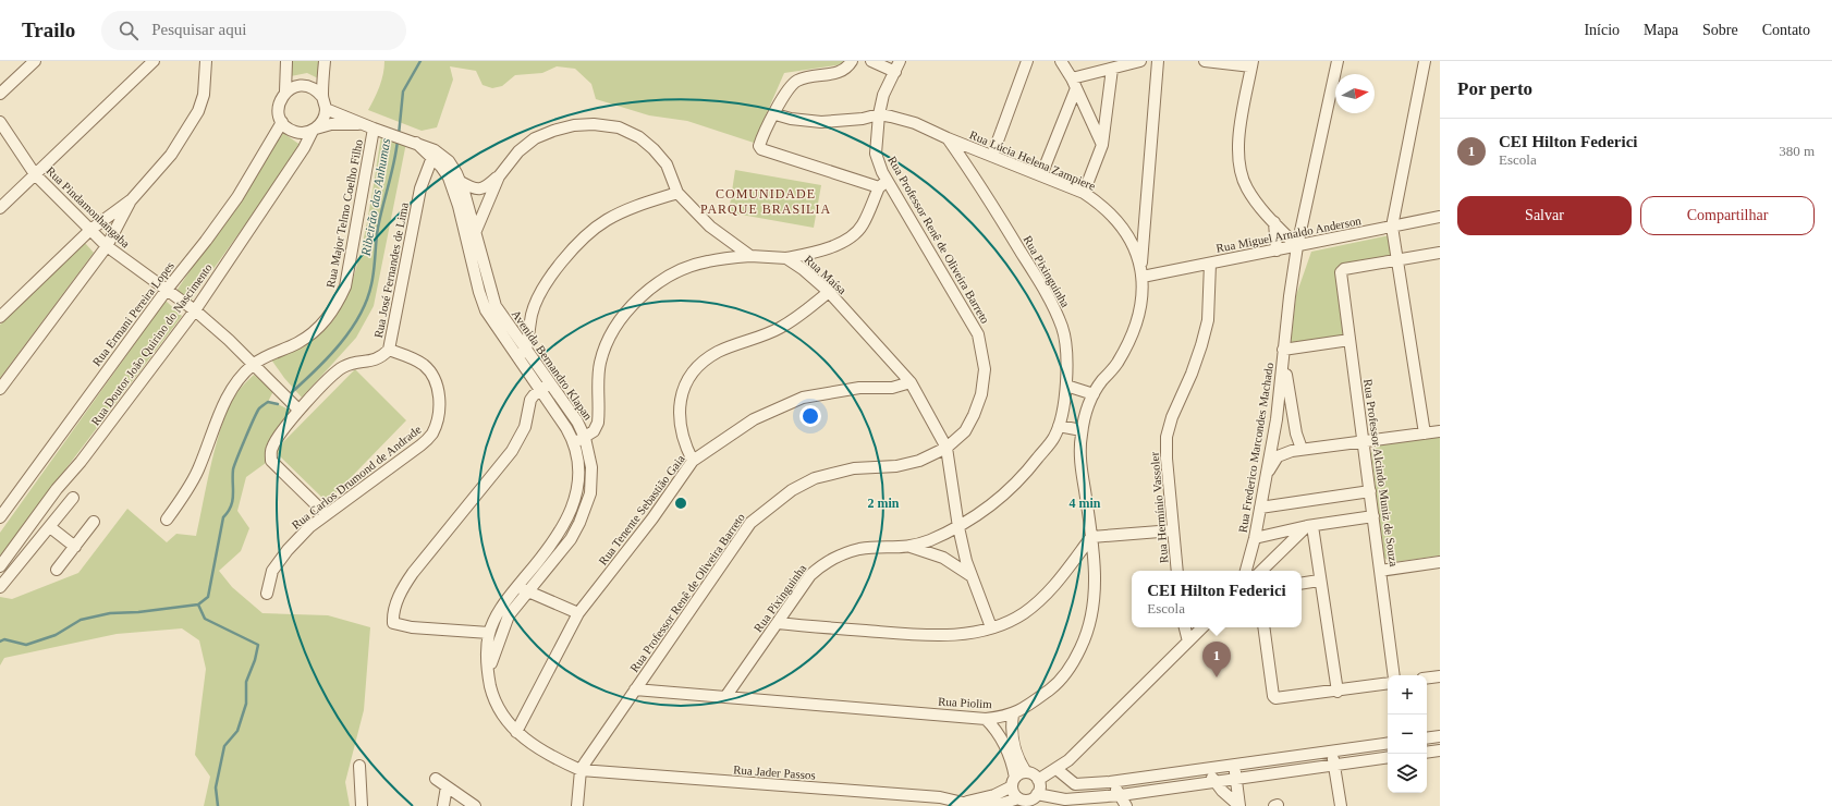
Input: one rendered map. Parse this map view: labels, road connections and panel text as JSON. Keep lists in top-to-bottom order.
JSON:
{
  "streets": {
    "street": [
      "Rua Lúcia Helena Zampiere",
      "Rua Pindamonhangaba",
      "Rua Major Telmo Coelho Filho",
      "Rua Miguel Arnaldo Anderson",
      "Rua Professor Renê de Oliveira Barreto",
      "Rua José Fernandes de Lima",
      "Rua Pixinguinha",
      "Rua Maísa",
      "Rua Ermani Pereira Lopes",
      "Rua Doutor João Quirino do Nascimento",
      "Avenida Bernandro Klapan",
      "Rua Frederico Marcondes Machado",
      "Rua Professor Alcindo Muniz de Souza",
      "Rua Carlos Drumond de Andrade",
      "Rua Hermínio Vassoler",
      "Rua Tenente Sebastião Gaia",
      "Rua Piolim",
      "Rua Jader Passos"
    ]
  },
  "crossings": [
    ["Rua Lúcia Helena Zampiere", "Rua Miguel Arnaldo Anderson"],
    ["Rua Lúcia Helena Zampiere", "Rua Professor Renê de Oliveira Barreto"],
    ["Rua Lúcia Helena Zampiere", "Rua Pixinguinha"],
    ["Rua Lúcia Helena Zampiere", "Rua Piolim"],
    ["Rua Pindamonhangaba", "Rua Major Telmo Coelho Filho"],
    ["Rua Pindamonhangaba", "Rua José Fernandes de Lima"],
    ["Rua Pindamonhangaba", "Rua Ermani Pereira Lopes"],
    ["Rua Pindamonhangaba", "Rua Doutor João Quirino do Nascimento"],
    ["Rua Major Telmo Coelho Filho", "Avenida Bernandro Klapan"],
    ["Rua Miguel Arnaldo Anderson", "Rua Frederico Marcondes Machado"],
    ["Rua Miguel Arnaldo Anderson", "Rua Hermínio Vassoler"],
    ["Rua Professor Renê de Oliveira Barreto", "Rua Maísa"],
    ["Rua Professor Renê de Oliveira Barreto", "Avenida Bernandro Klapan"],
    ["Rua Professor Renê de Oliveira Barreto", "Rua Piolim"],
    ["Rua Professor Renê de Oliveira Barreto", "Rua Jader Passos"],
    ["Rua José Fernandes de Lima", "Avenida Bernandro Klapan"],
    ["Rua José Fernandes de Lima", "Rua Carlos Drumond de Andrade"],
    ["Rua Pixinguinha", "Rua Maísa"],
    ["Rua Pixinguinha", "Rua Piolim"],
    ["Rua Maísa", "Avenida Bernandro Klapan"],
    ["Rua Maísa", "Rua Tenente Sebastião Gaia"],
    ["Rua Ermani Pereira Lopes", "Rua Doutor João Quirino do Nascimento"],
    ["Rua Ermani Pereira Lopes", "Avenida Bernandro Klapan"],
    ["Rua Doutor João Quirino do Nascimento", "Avenida Bernandro Klapan"],
    ["Avenida Bernandro Klapan", "Rua Tenente Sebastião Gaia"],
    ["Avenida Bernandro Klapan", "Rua Jader Passos"]
  ],
  "districts": ["COMUNIDADE PARQUE BRASILIA"],
  "water": ["Ribeirão das Anhumas"],
  "north": "right",
  "page": {
    "header": "Trailo",
    "search": "Pesquisar aqui",
    "nav": [
      "Início",
      "Mapa",
      "Sobre",
      "Contato"
    ],
    "heading": "Por perto",
    "list": [
      {
        "mark": "1",
        "name": "CEI Hilton Federici",
        "note": "Escola",
        "value": "380 m"
      }
    ],
    "buttons": ["Salvar", "Compartilhar"],
    "popup": ["CEI Hilton Federici", "Escola"],
    "pins": "1",
    "map_buttons": ["+", "−"]
  },
  "rings": ["2 min", "4 min"]
}
